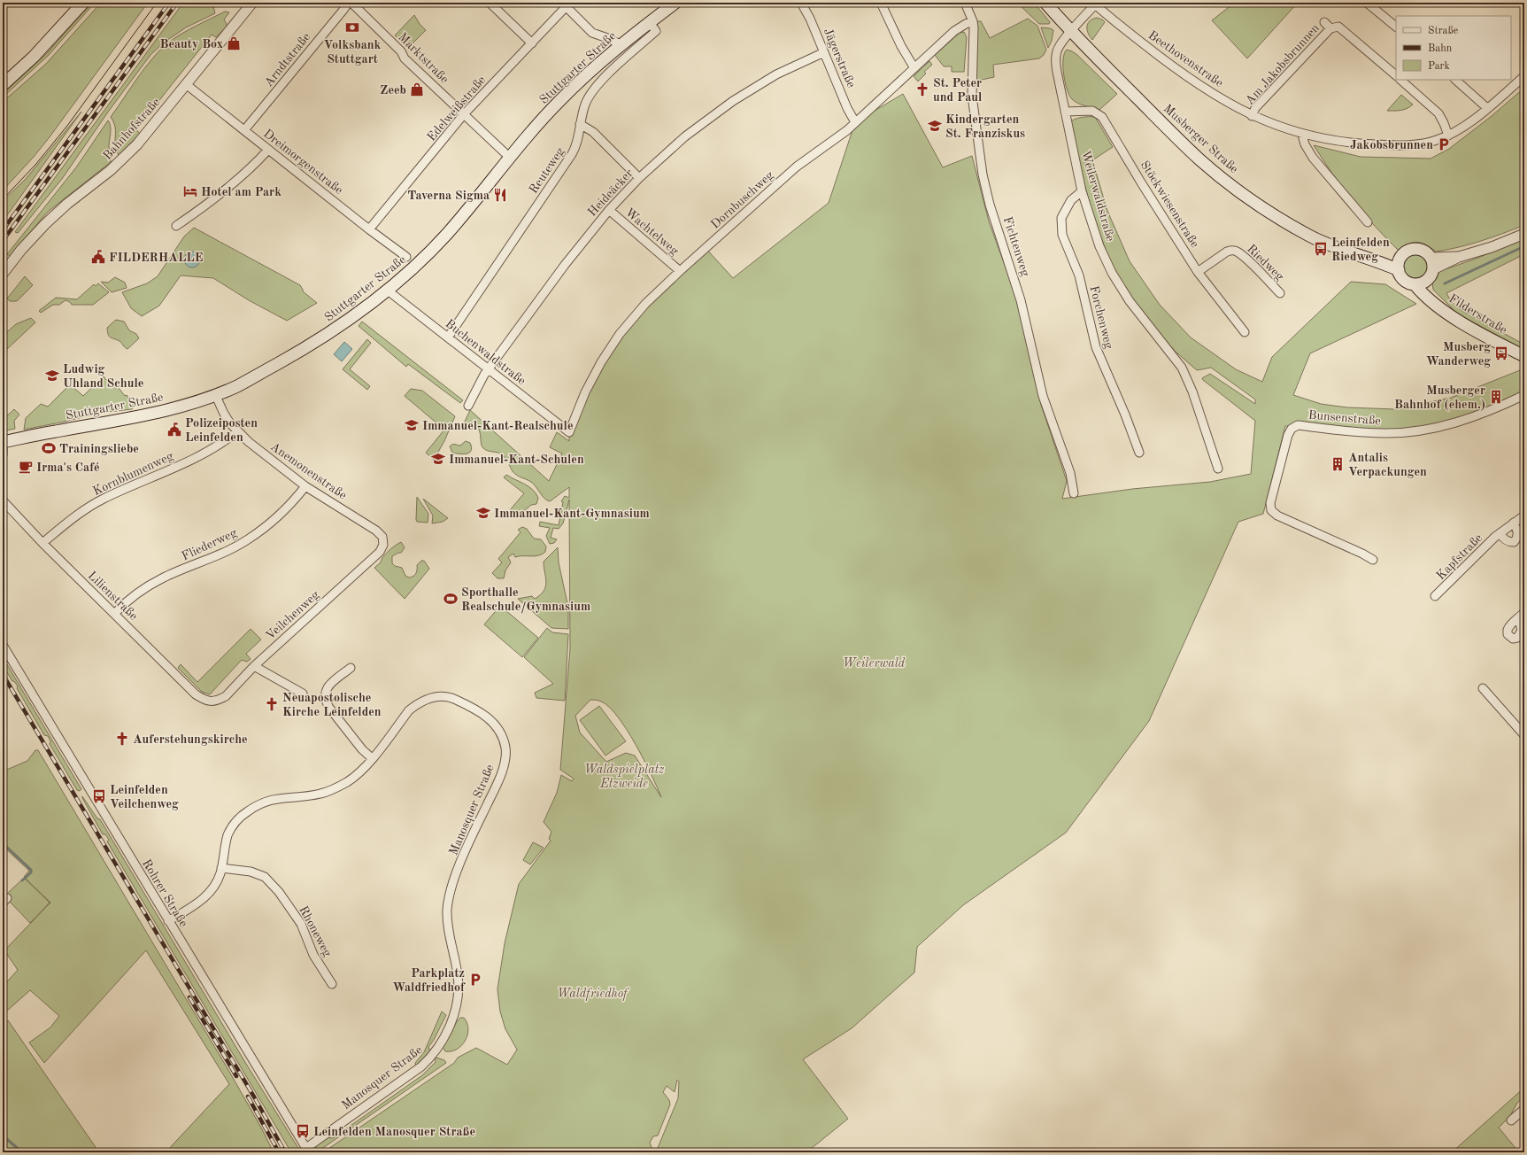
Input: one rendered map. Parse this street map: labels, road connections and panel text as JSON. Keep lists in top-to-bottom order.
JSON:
{
  "streets": {
    "main road": ["Stuttgarter Straße", "Musberger Straße", "Filderstraße"],
    "street": [
      "Marktstraße",
      "Jägerstraße",
      "Beethovenstraße",
      "Arndtstraße",
      "Am Jakobsbrunnen",
      "Edelweißstraße",
      "Bahnhofstraße",
      "Dreimorgenstraße",
      "Reuteweg",
      "Heideäcker",
      "Weilerwaldstraße",
      "Dornbuschweg",
      "Stöckwiesenstraße",
      "Wachtelweg",
      "Fichtenweg",
      "Riedweg",
      "Forchenweg",
      "Buchenwaldstraße",
      "Bunsenstraße",
      "Anemonenstraße",
      "Kornblumenweg",
      "Fliederweg",
      "Kapfstraße",
      "Lilienstraße",
      "Veilchenweg",
      "Manosquer Straße",
      "Rohrer Straße",
      "Rhoneweg"
    ]
  },
  "crossings": [
    ["Marktstraße", "Stuttgarter Straße"],
    ["Marktstraße", "Edelweißstraße"],
    ["Jägerstraße", "Heideäcker"],
    ["Jägerstraße", "Dornbuschweg"],
    ["Beethovenstraße", "Am Jakobsbrunnen"],
    ["Beethovenstraße", "Musberger Straße"],
    ["Beethovenstraße", "Weilerwaldstraße"],
    ["Arndtstraße", "Dreimorgenstraße"],
    ["Stuttgarter Straße", "Reuteweg"],
    ["Stuttgarter Straße", "Buchenwaldstraße"],
    ["Stuttgarter Straße", "Anemonenstraße"],
    ["Edelweißstraße", "Dreimorgenstraße"],
    ["Bahnhofstraße", "Dreimorgenstraße"],
    ["Musberger Straße", "Weilerwaldstraße"],
    ["Musberger Straße", "Filderstraße"],
    ["Reuteweg", "Buchenwaldstraße"],
    ["Heideäcker", "Wachtelweg"],
    ["Heideäcker", "Buchenwaldstraße"],
    ["Weilerwaldstraße", "Stöckwiesenstraße"],
    ["Weilerwaldstraße", "Forchenweg"],
    ["Dornbuschweg", "Wachtelweg"],
    ["Dornbuschweg", "Fichtenweg"],
    ["Dornbuschweg", "Buchenwaldstraße"],
    ["Stöckwiesenstraße", "Riedweg"],
    ["Anemonenstraße", "Kornblumenweg"],
    ["Anemonenstraße", "Fliederweg"],
    ["Anemonenstraße", "Veilchenweg"],
    ["Kornblumenweg", "Lilienstraße"],
    ["Fliederweg", "Lilienstraße"],
    ["Lilienstraße", "Veilchenweg"],
    ["Manosquer Straße", "Rohrer Straße"],
    ["Manosquer Straße", "Rhoneweg"]
  ],
  "parks": ["Weilerwald", "Waldspielplatz Etzweide", "Waldfriedhof"],
  "places": {
    "bank": ["Volksbank Stuttgart"],
    "shop": ["Beauty Box", "Zeeb"],
    "church": ["St. Peter und Paul", "Neuapostolische Kirche Leinfelden", "Auferstehungskirche"],
    "school or university": [
      "Kindergarten St. Franziskus",
      "Ludwig Uhland Schule",
      "Immanuel-Kant-Realschule",
      "Immanuel-Kant-Schulen",
      "Immanuel-Kant-Gymnasium"
    ],
    "parking": ["Jakobsbrunnen", "Parkplatz Waldfriedhof"],
    "hotel": ["Hotel am Park"],
    "restaurant": ["Taverna Sigma"],
    "bus stop": [
      "Leinfelden Riedweg",
      "Musberg Wanderweg",
      "Leinfelden Veilchenweg",
      "Leinfelden Manosquer Straße"
    ],
    "public building": ["FILDERHALLE", "Polizeiposten Leinfelden"],
    "building": ["Musberger Bahnhof (ehem.)", "Antalis Verpackungen"],
    "sports": ["Trainingsliebe", "Sporthalle Realschule/Gymnasium"],
    "cafe": ["Irma's Café"]
  },
  "legend": ["Straße", "Bahn", "Park"]
}
